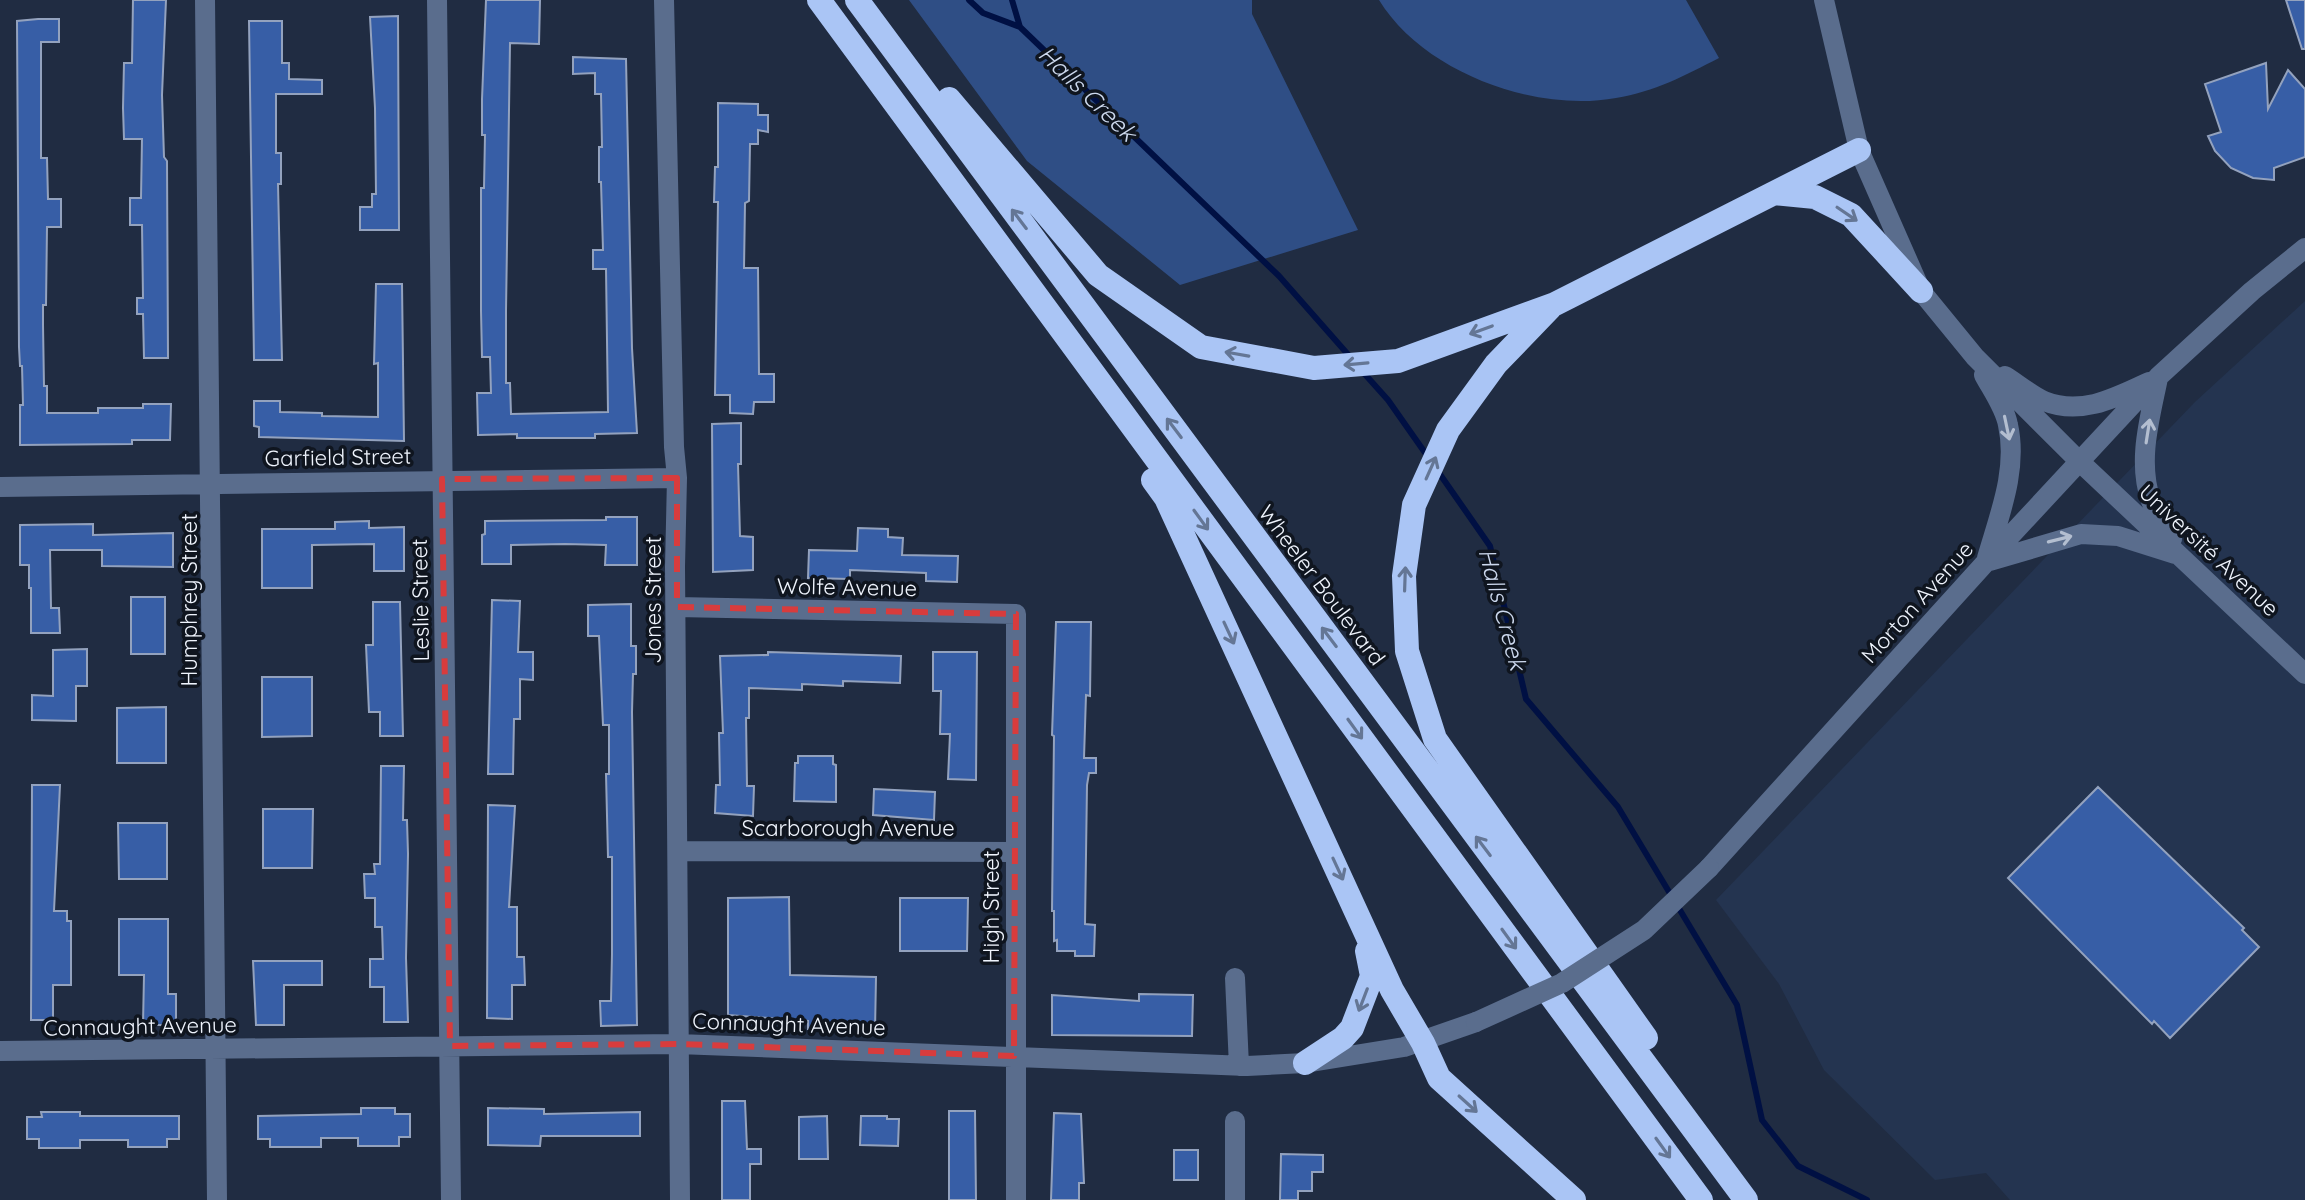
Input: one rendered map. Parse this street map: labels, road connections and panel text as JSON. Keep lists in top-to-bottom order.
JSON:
{
  "streets": {
    "highway": ["Wheeler Boulevard"],
    "street": [
      "Garfield Street",
      "Université Avenue",
      "Wolfe Avenue",
      "Humphrey Street",
      "Leslie Street",
      "Jones Street",
      "Morton Avenue",
      "Scarborough Avenue",
      "High Street",
      "Connaught Avenue"
    ]
  },
  "crossings": [
    ["Garfield Street", "Humphrey Street"],
    ["Garfield Street", "Leslie Street"],
    ["Garfield Street", "Jones Street"],
    ["Université Avenue", "Morton Avenue"],
    ["Wolfe Avenue", "Jones Street"],
    ["Wolfe Avenue", "High Street"],
    ["Humphrey Street", "Connaught Avenue"],
    ["Leslie Street", "Connaught Avenue"],
    ["Jones Street", "Scarborough Avenue"],
    ["Jones Street", "Connaught Avenue"],
    ["Morton Avenue", "Connaught Avenue"],
    ["Scarborough Avenue", "High Street"],
    ["High Street", "Connaught Avenue"]
  ],
  "water": ["Halls Creek"]
}
